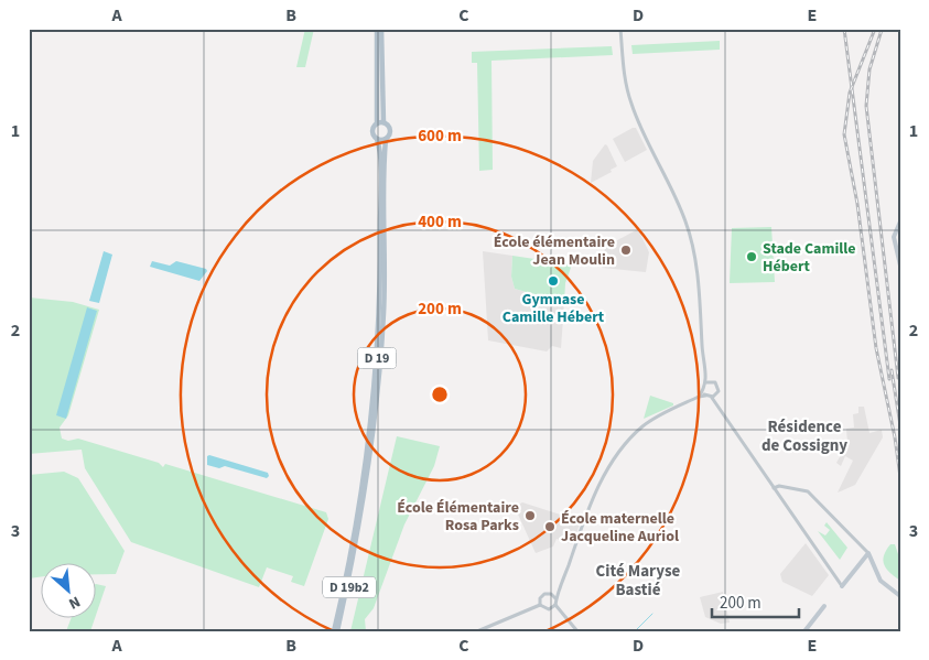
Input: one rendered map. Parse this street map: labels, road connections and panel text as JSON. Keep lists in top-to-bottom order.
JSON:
{
  "streets": {
    "main road": ["D 19", "D 19b2"]
  },
  "crossings": [
    ["D 19", "D 19b2"]
  ],
  "districts": ["Résidence de Cossigny", "Cité Maryse Bastié"],
  "places": [
    "École élémentaire Jean Moulin",
    "Stade Camille Hébert",
    "Gymnase Camille Hébert",
    "École Élémentaire Rosa Parks",
    "École maternelle Jacqueline Auriol"
  ],
  "scale_bar": "200 m",
  "north": "bottom right",
  "grid": {
    "columns": [
      "A",
      "B",
      "C",
      "D",
      "E"
    ],
    "rows": ["1", "2", "3"]
  },
  "rings": ["600 m", "400 m", "200 m"]
}
